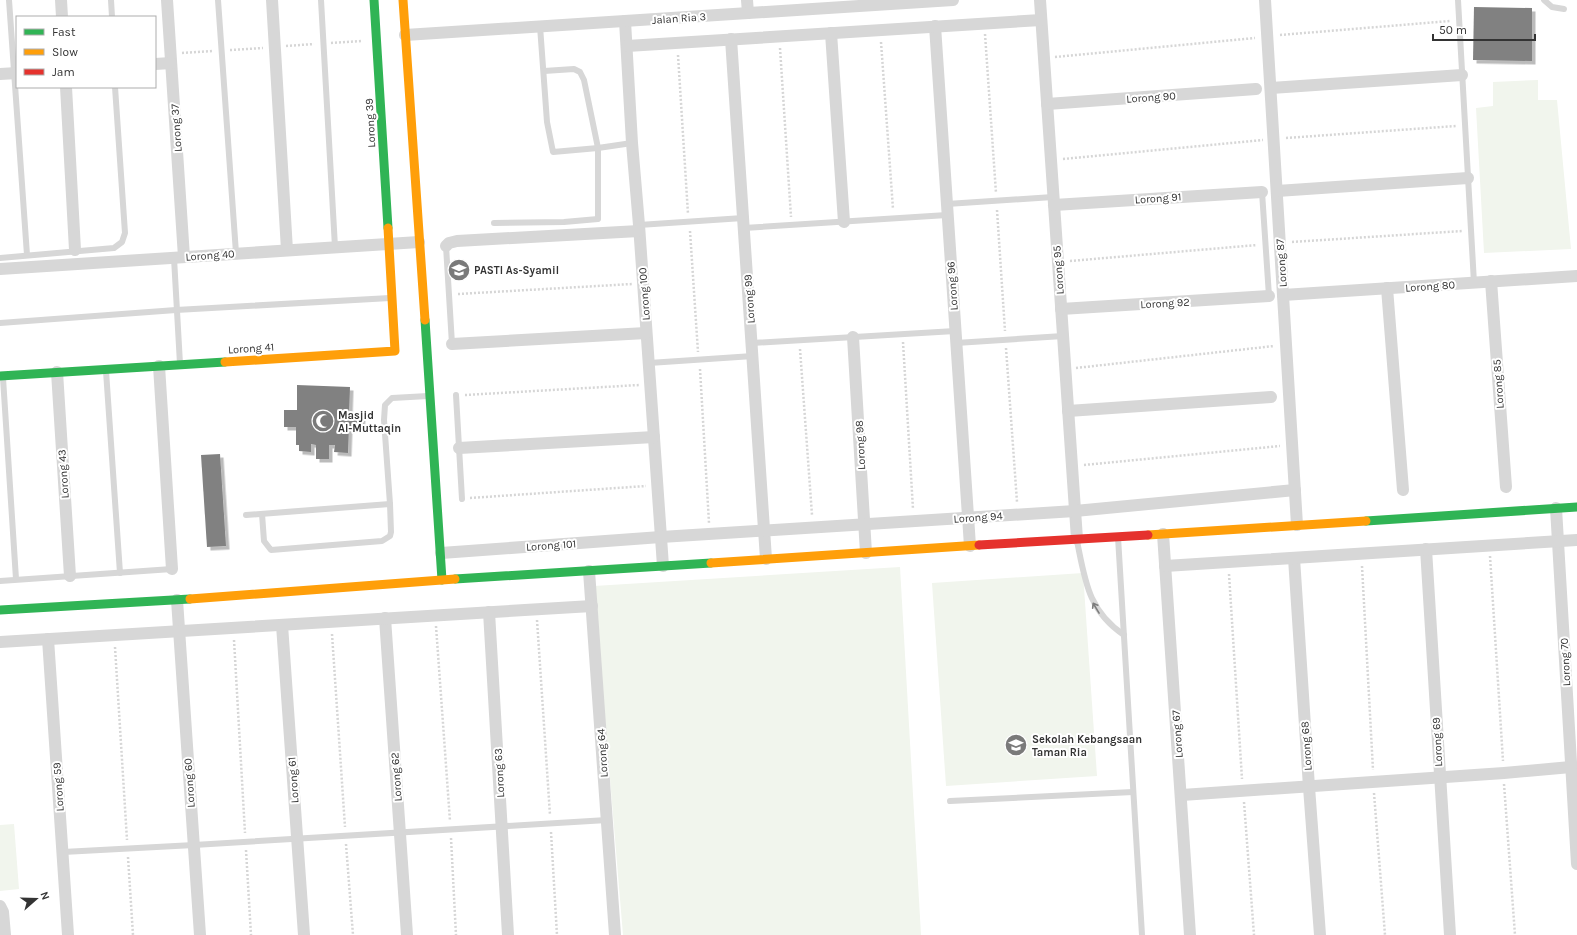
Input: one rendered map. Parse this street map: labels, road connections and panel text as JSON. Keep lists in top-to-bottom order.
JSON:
{
  "streets": {
    "street": [
      "Jalan Ria 3",
      "Lorong 90",
      "Lorong 39",
      "Lorong 37",
      "Lorong 91",
      "Lorong 40",
      "Lorong 87",
      "Lorong 95",
      "Lorong 96",
      "Lorong 80",
      "Lorong 100",
      "Lorong 99",
      "Lorong 92",
      "Lorong 41",
      "Lorong 85",
      "Lorong 98",
      "Lorong 43",
      "Lorong 94",
      "Lorong 101",
      "Lorong 70",
      "Lorong 67",
      "Lorong 69",
      "Lorong 68",
      "Lorong 64",
      "Lorong 63",
      "Lorong 62",
      "Lorong 61",
      "Lorong 60",
      "Lorong 59"
    ]
  },
  "crossings": [
    ["Jalan Ria 3", "Lorong 100"],
    ["Lorong 90", "Lorong 95"],
    ["Lorong 39", "Lorong 40"],
    ["Lorong 39", "Lorong 41"],
    ["Lorong 37", "Lorong 40"],
    ["Lorong 91", "Lorong 95"],
    ["Lorong 40", "Lorong 41"],
    ["Lorong 87", "Lorong 80"],
    ["Lorong 87", "Lorong 94"],
    ["Lorong 95", "Lorong 92"],
    ["Lorong 95", "Lorong 94"],
    ["Lorong 96", "Lorong 94"],
    ["Lorong 80", "Lorong 85"],
    ["Lorong 100", "Lorong 94"],
    ["Lorong 100", "Lorong 101"],
    ["Lorong 99", "Lorong 94"],
    ["Lorong 41", "Lorong 43"],
    ["Lorong 98", "Lorong 94"],
    ["Lorong 94", "Lorong 101"]
  ],
  "places": {
    "school or university": ["PASTI As-Syamil", "Sekolah Kebangsaan Taman Ria"],
    "mosque": ["Masjid Al-Muttaqin"]
  },
  "legend": ["Fast", "Slow", "Jam"],
  "scale_bar": "50 m",
  "north": "right"
}
